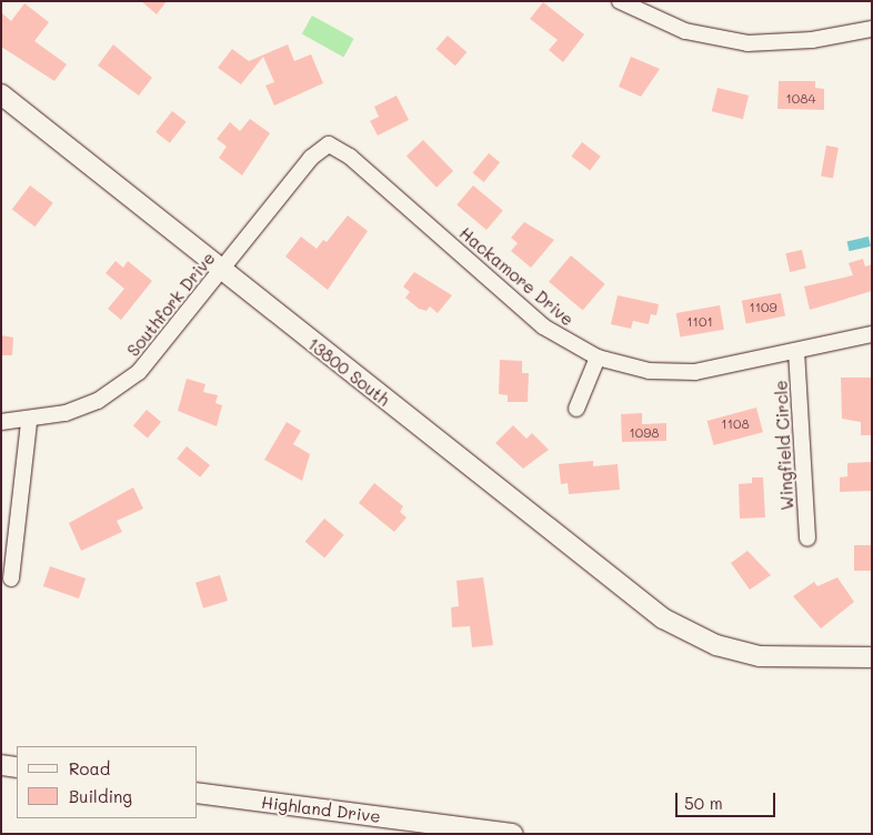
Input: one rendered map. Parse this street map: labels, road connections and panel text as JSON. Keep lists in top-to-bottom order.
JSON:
{
  "streets": {
    "main road": ["13800 South", "Highland Drive"],
    "street": ["Hackamore Drive", "Southfork Drive", "Wingfield Circle"]
  },
  "crossings": [
    ["Hackamore Drive", "Southfork Drive"],
    ["Hackamore Drive", "Wingfield Circle"],
    ["Southfork Drive", "13800 South"]
  ],
  "house_numbers": [
    "1084",
    "1109",
    "1101",
    "1108",
    "1098"
  ],
  "legend": ["Road", "Building"],
  "scale_bar": "50 m"
}
